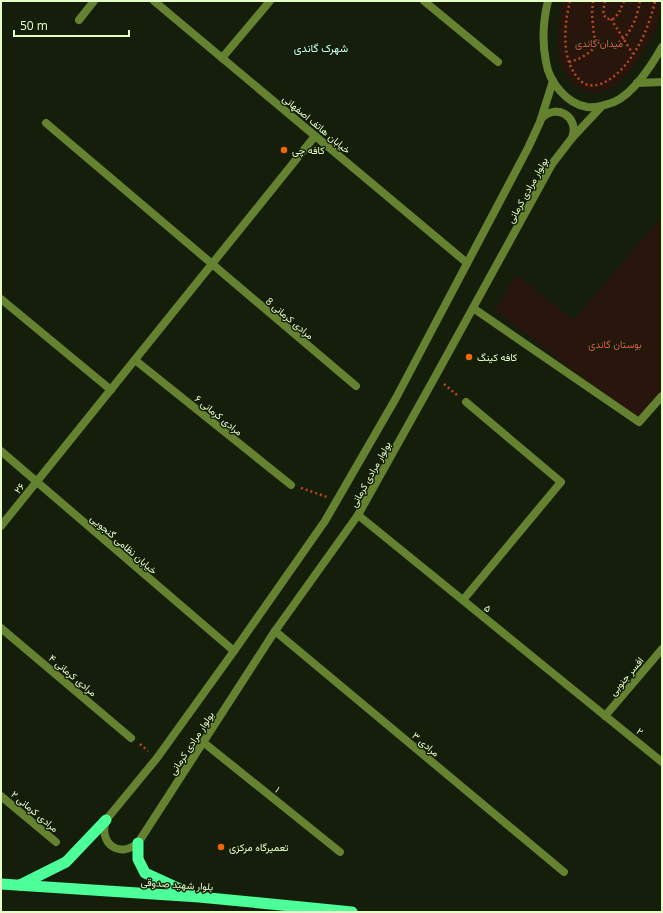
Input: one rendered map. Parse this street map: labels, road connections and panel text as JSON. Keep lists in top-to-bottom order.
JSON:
{
  "streets": {
    "highway": ["بلوار شهید صدوقی"],
    "street": [
      "خیابان هاتف اصفهانی",
      "بولوار مرادی کرمانی",
      "مرادی کرمانی 8",
      "مرادی کرمانی ۶",
      "۲۶",
      "خیابان نظامی گنجویی",
      "۵",
      "مرادی کرمانی ۴",
      "افسر جنوبی",
      "۲",
      "مرادی ۳",
      "۱",
      "مرادی کرمانی ۲"
    ]
  },
  "crossings": [
    ["خیابان هاتف اصفهانی", "بولوار مرادی کرمانی"],
    ["خیابان هاتف اصفهانی", "۲۶"],
    ["بولوار مرادی کرمانی", "خیابان نظامی گنجویی"],
    ["بولوار مرادی کرمانی", "۵"],
    ["بولوار مرادی کرمانی", "مرادی ۳"],
    ["بولوار مرادی کرمانی", "۱"],
    ["مرادی کرمانی 8", "۲۶"],
    ["مرادی کرمانی ۶", "۲۶"],
    ["۲۶", "خیابان نظامی گنجویی"],
    ["۵", "افسر جنوبی"],
    ["۵", "۲"],
    ["افسر جنوبی", "۲"]
  ],
  "districts": ["شهرک گاندی"],
  "parks": ["میدان گاندی", "بوستان گاندی"],
  "places": ["کافه چی", "کافه کینگ", "تعمیرگاه مرکزی"],
  "scale_bar": "50 m"
}
